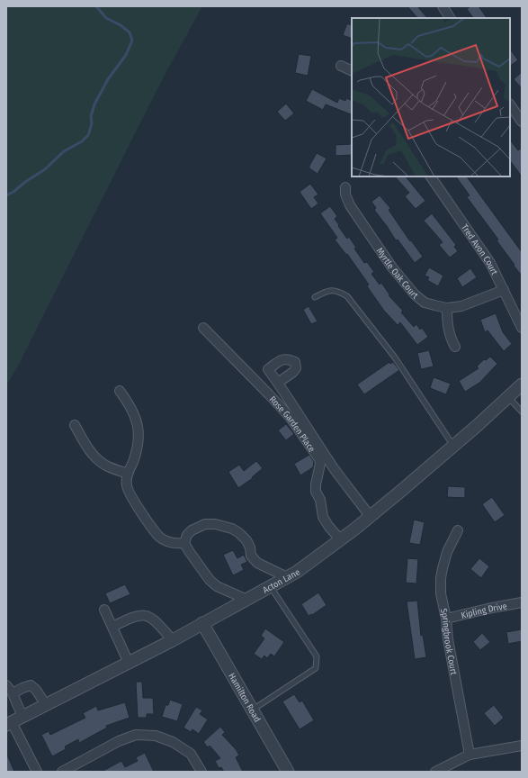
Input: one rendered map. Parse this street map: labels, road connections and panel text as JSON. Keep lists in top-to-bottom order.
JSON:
{
  "streets": {
    "street": [
      "Tred Avon Court",
      "Myrtle Oak Court",
      "Rose Garden Place",
      "Acton Lane",
      "Kipling Drive",
      "Springbrook Court",
      "Hamilton Road"
    ]
  },
  "crossings": [
    ["Tred Avon Court", "Myrtle Oak Court"],
    ["Rose Garden Place", "Acton Lane"],
    ["Acton Lane", "Hamilton Road"],
    ["Kipling Drive", "Springbrook Court"]
  ]
}
